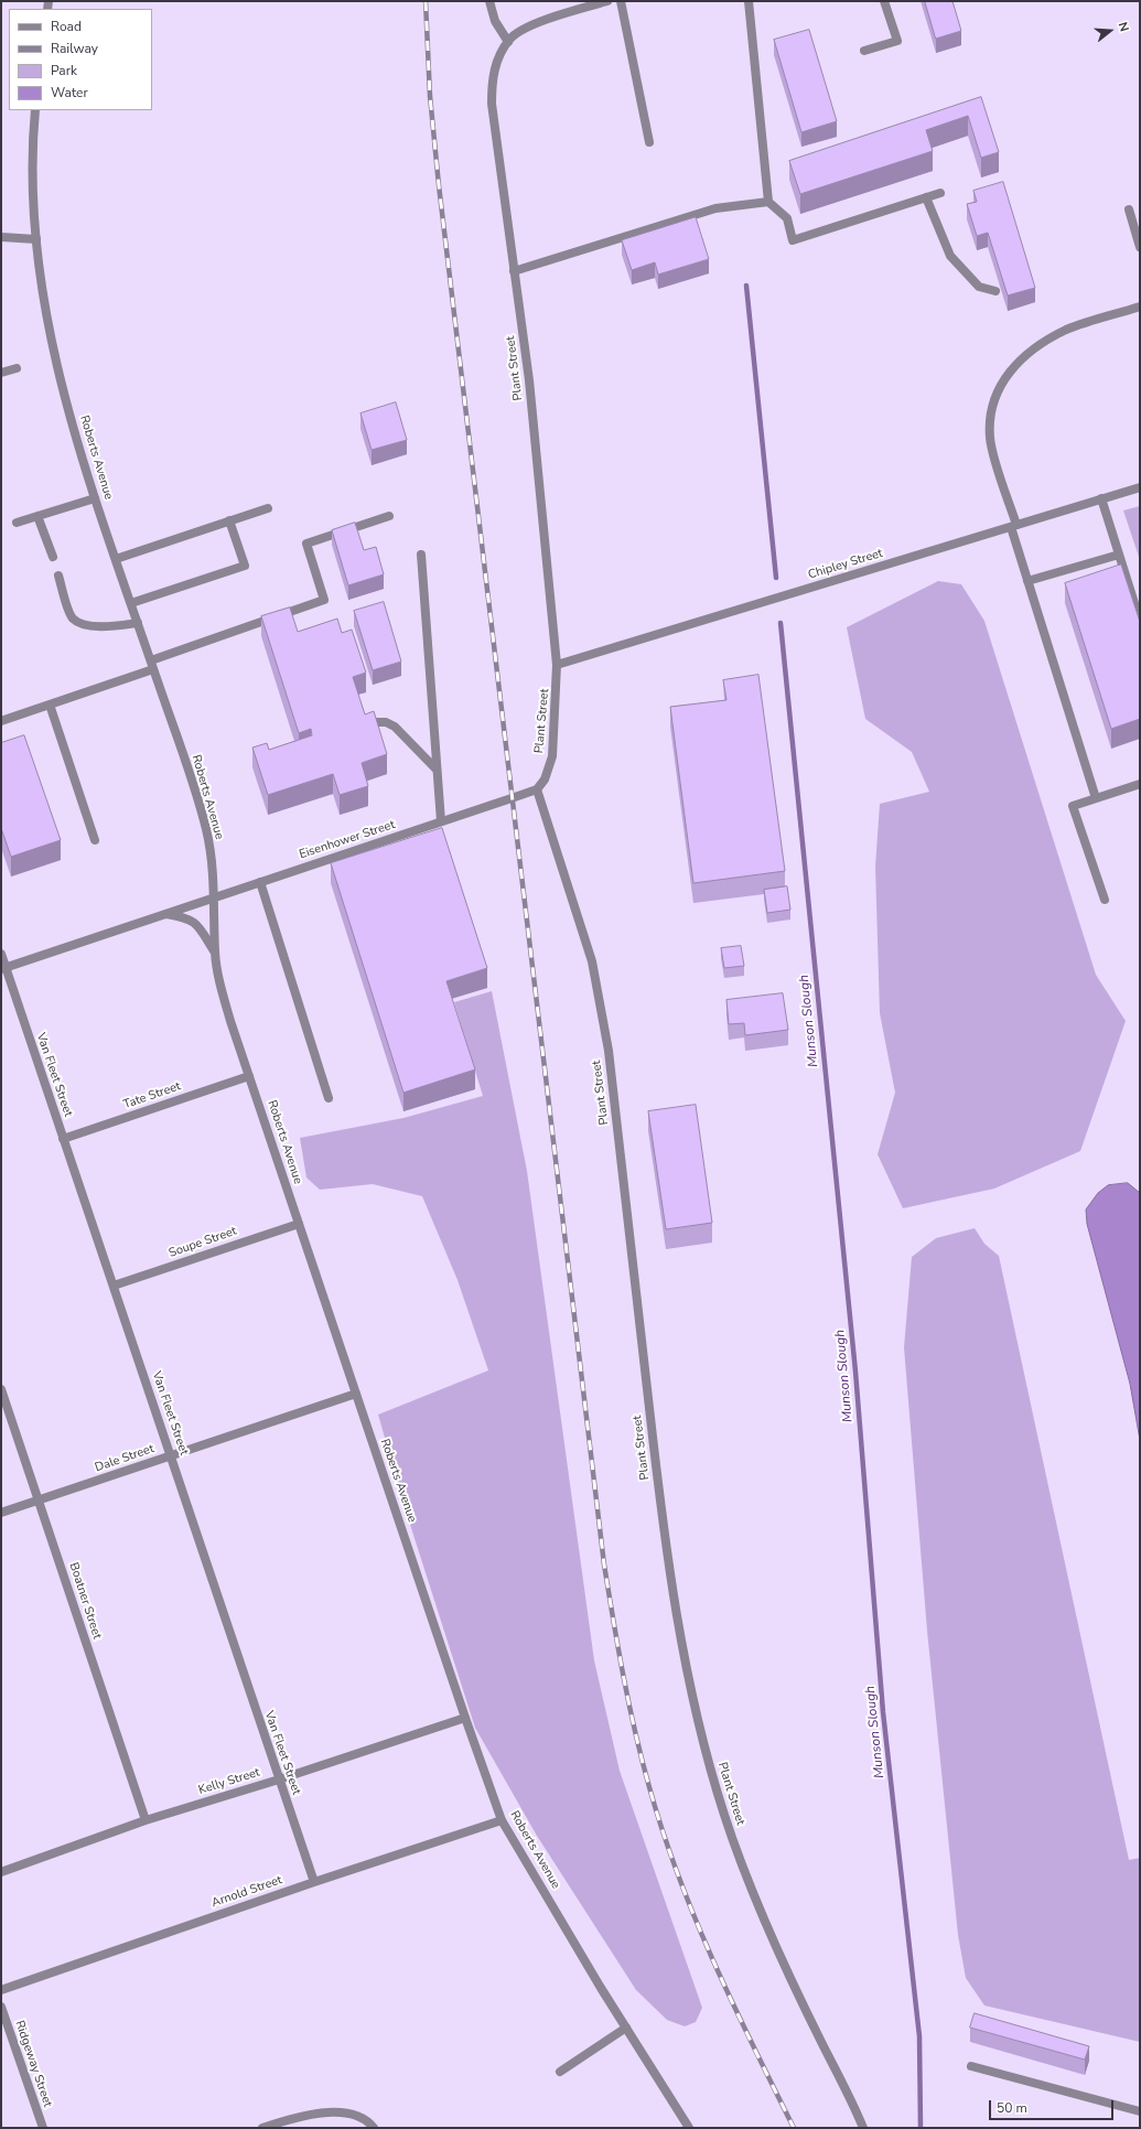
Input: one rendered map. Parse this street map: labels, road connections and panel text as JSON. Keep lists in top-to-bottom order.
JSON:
{
  "streets": {
    "street": [
      "Plant Street",
      "Roberts Avenue",
      "Chipley Street",
      "Eisenhower Street",
      "Van Fleet Street",
      "Tate Street",
      "Soupe Street",
      "Dale Street",
      "Boatner Street",
      "Kelly Street",
      "Arnold Street",
      "Ridgeway Street"
    ]
  },
  "crossings": [
    ["Plant Street", "Chipley Street"],
    ["Plant Street", "Eisenhower Street"],
    ["Roberts Avenue", "Eisenhower Street"],
    ["Roberts Avenue", "Tate Street"],
    ["Roberts Avenue", "Soupe Street"],
    ["Roberts Avenue", "Dale Street"],
    ["Roberts Avenue", "Kelly Street"],
    ["Roberts Avenue", "Arnold Street"],
    ["Eisenhower Street", "Van Fleet Street"],
    ["Van Fleet Street", "Tate Street"],
    ["Van Fleet Street", "Soupe Street"],
    ["Van Fleet Street", "Dale Street"],
    ["Van Fleet Street", "Kelly Street"],
    ["Van Fleet Street", "Arnold Street"],
    ["Dale Street", "Boatner Street"],
    ["Boatner Street", "Kelly Street"]
  ],
  "water": ["Munson Slough"],
  "legend": [
    "Road",
    "Railway",
    "Park",
    "Water"
  ],
  "scale_bar": "50 m",
  "north": "right"
}
